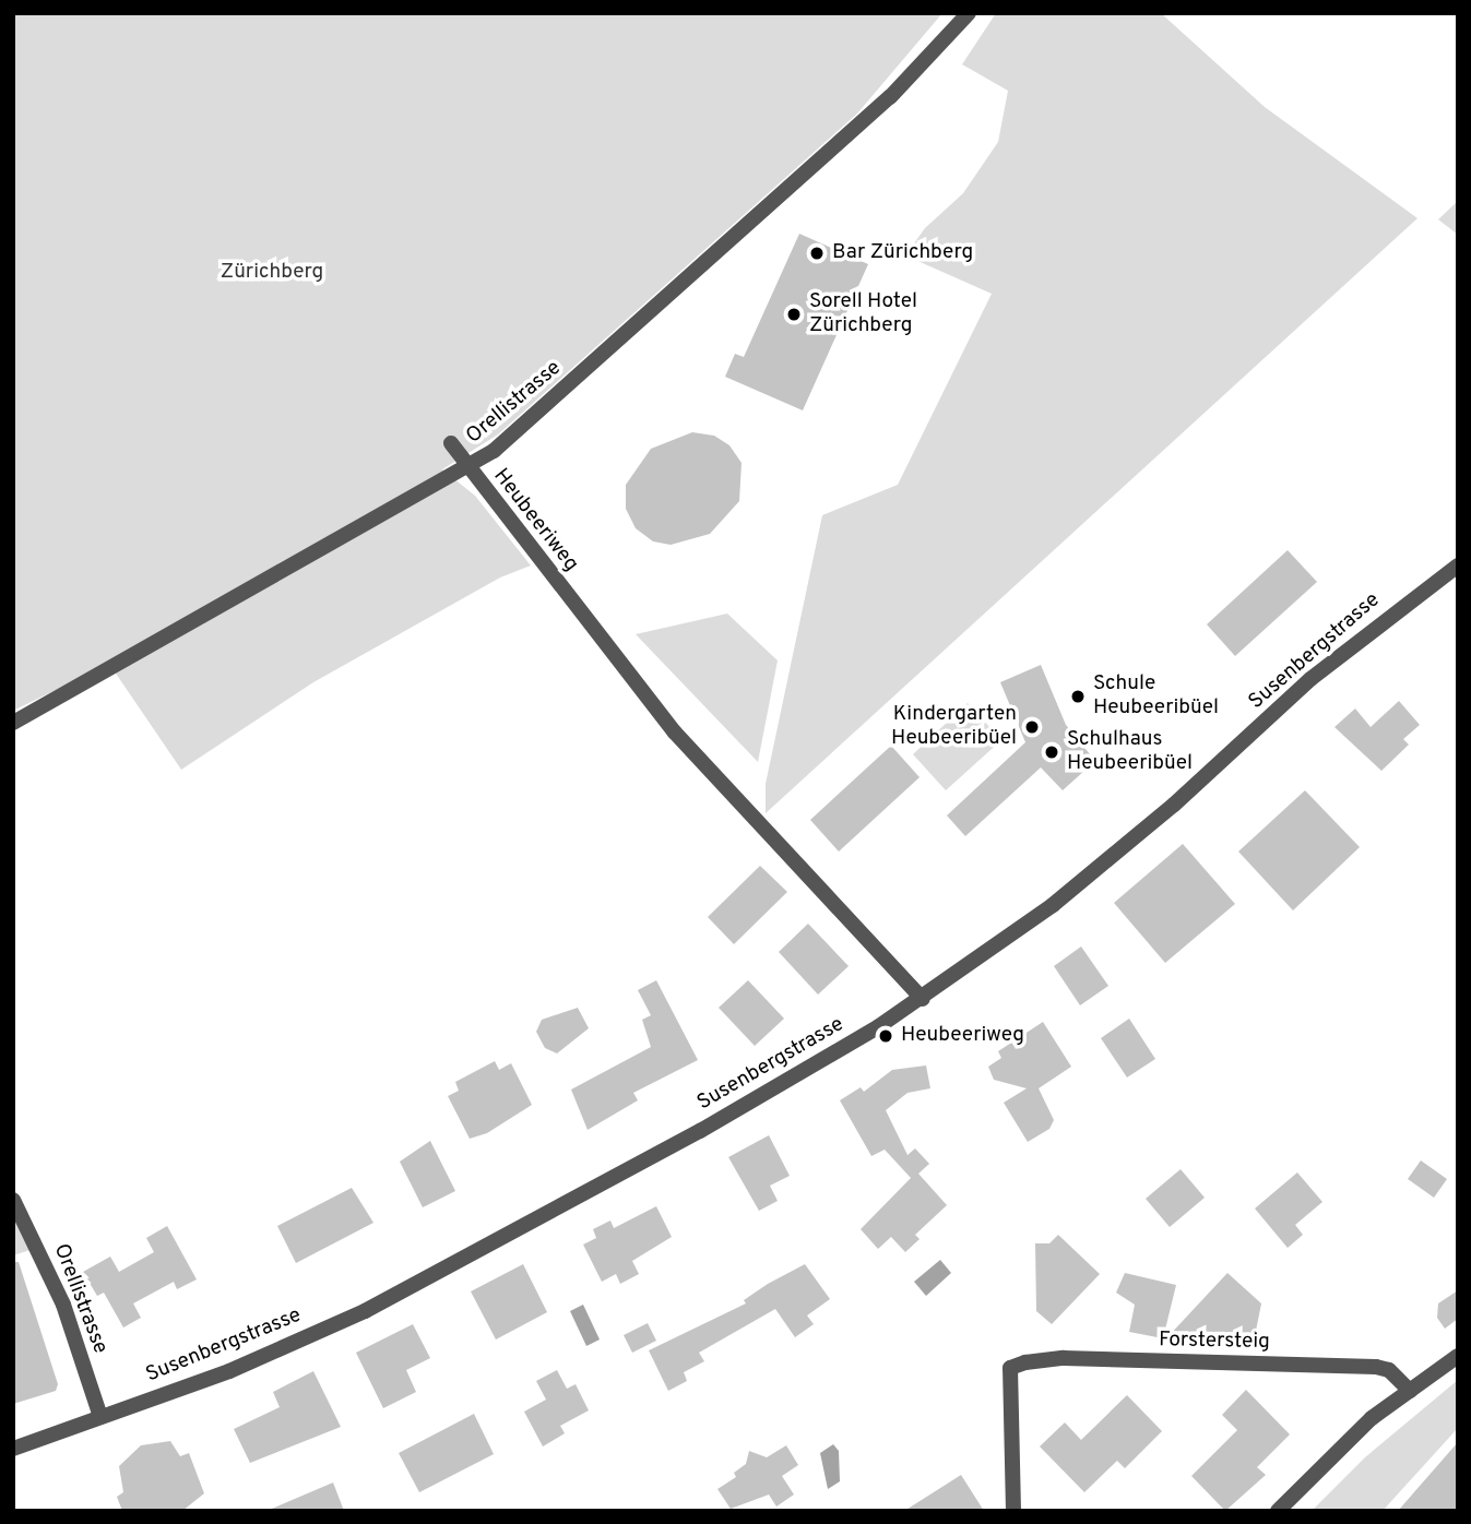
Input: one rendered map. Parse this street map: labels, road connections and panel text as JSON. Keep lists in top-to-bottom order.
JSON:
{
  "streets": {
    "street": [
      "Orellistrasse",
      "Heubeeriweg",
      "Susenbergstrasse",
      "Forstersteig"
    ]
  },
  "crossings": [
    ["Orellistrasse", "Heubeeriweg"],
    ["Orellistrasse", "Susenbergstrasse"],
    ["Heubeeriweg", "Susenbergstrasse"]
  ],
  "parks": ["Zürichberg"],
  "places": [
    "Bar Zürichberg",
    "Sorell Hotel Zürichberg",
    "Schule Heubeeribüel",
    "Kindergarten Heubeeribüel",
    "Schulhaus Heubeeribüel",
    "Heubeeriweg"
  ]
}
